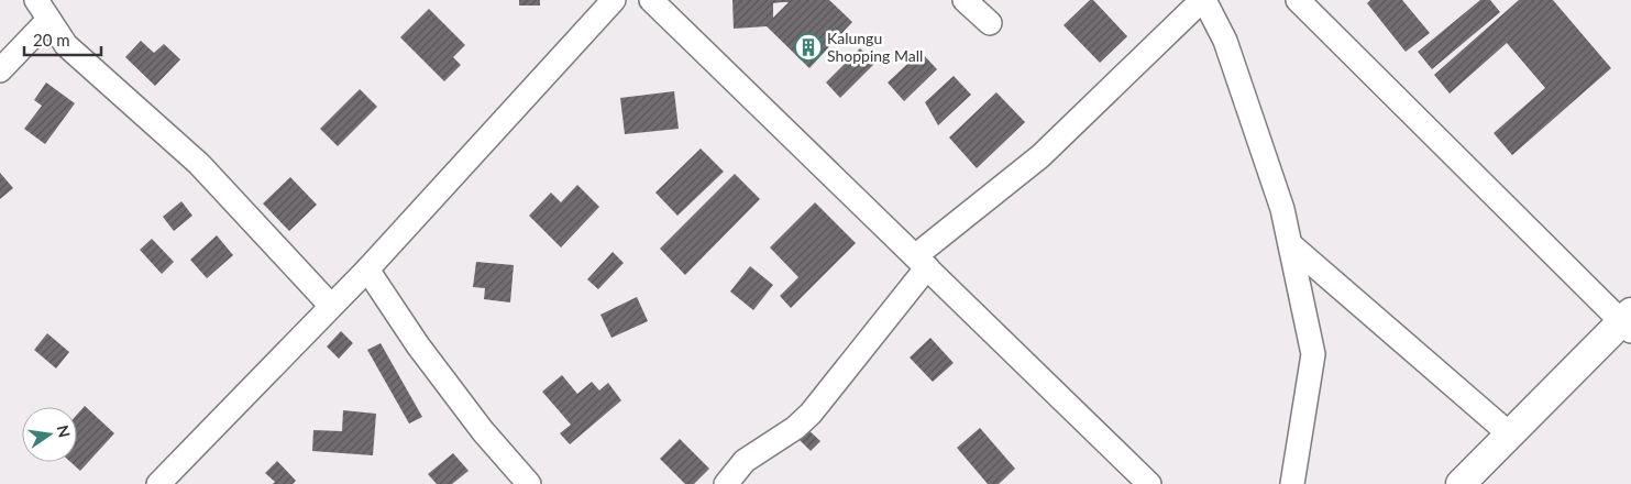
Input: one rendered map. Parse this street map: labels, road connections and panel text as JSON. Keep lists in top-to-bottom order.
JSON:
{
  "places": {
    "building": ["Kalungu Shopping Mall"]
  },
  "scale_bar": "20 m",
  "north": "right"
}
